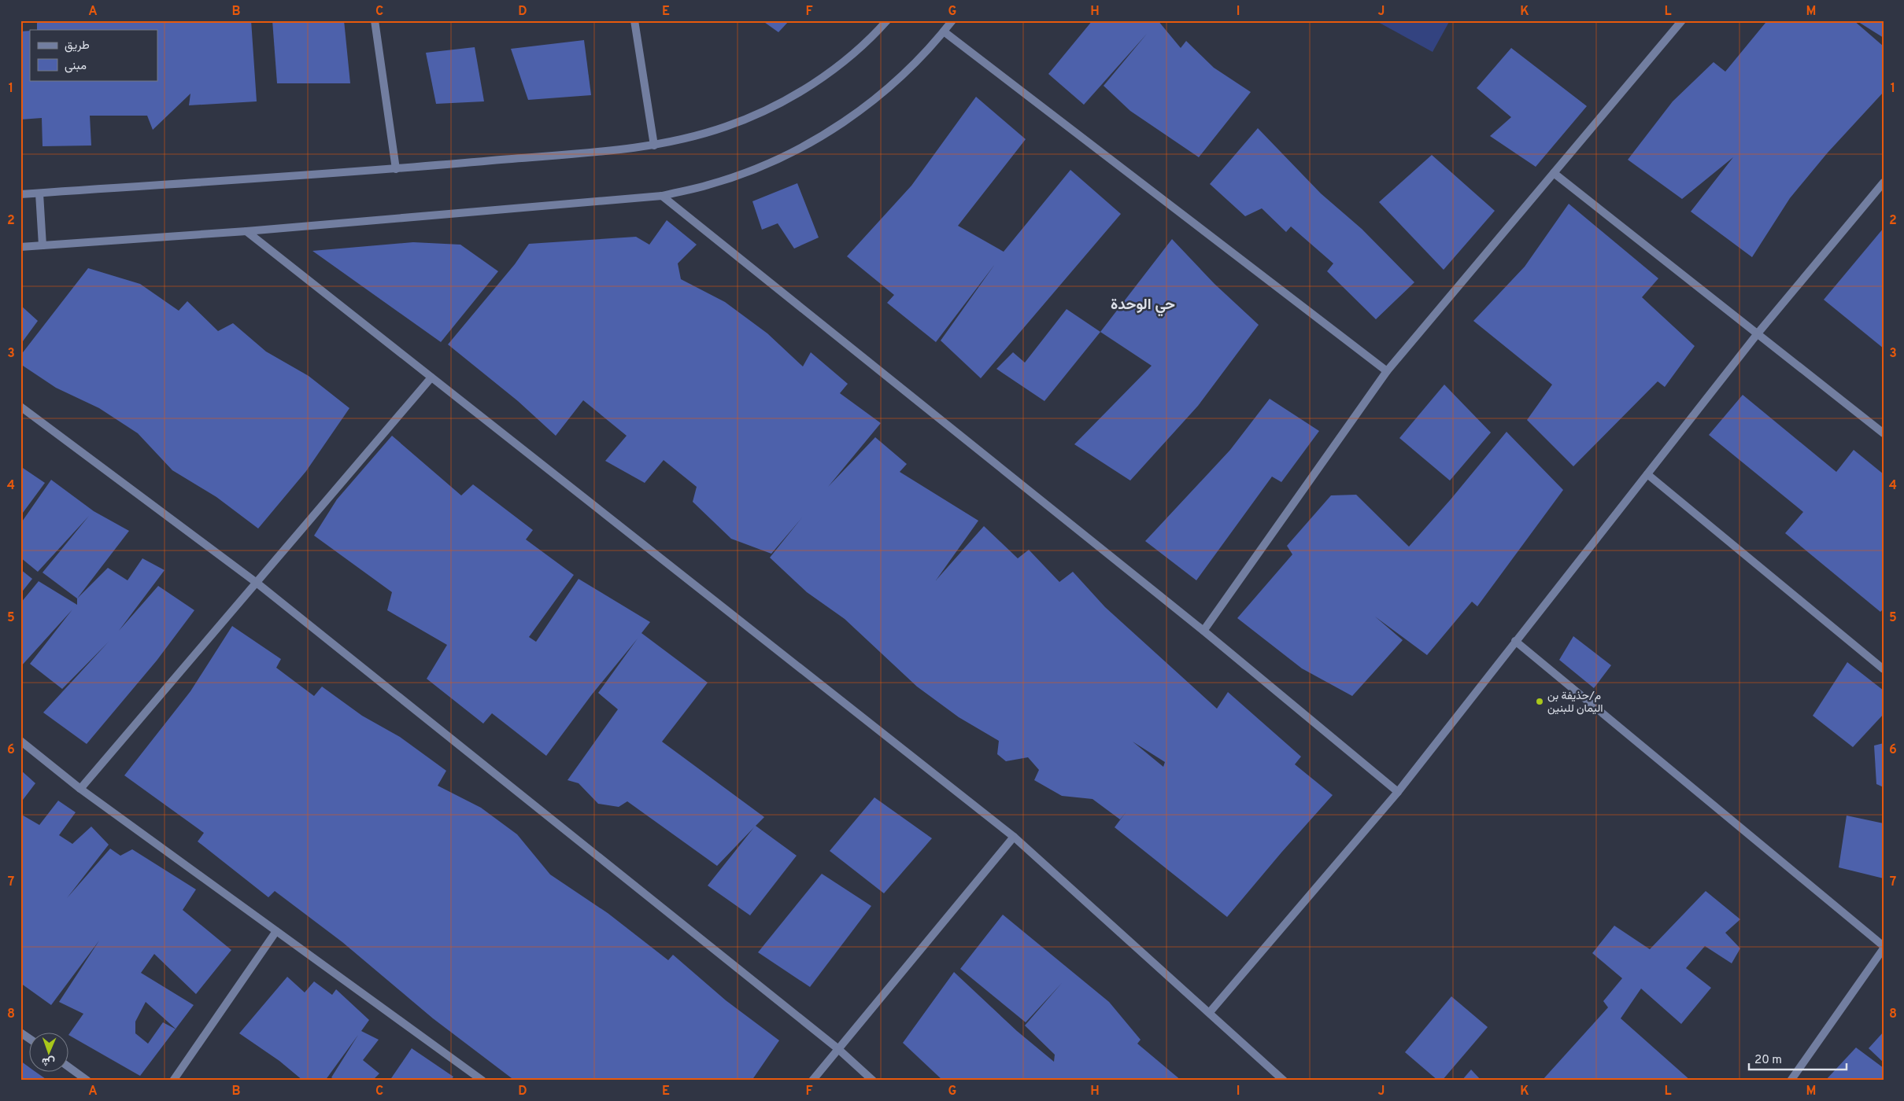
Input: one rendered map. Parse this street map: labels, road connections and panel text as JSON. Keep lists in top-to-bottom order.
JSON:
{
  "districts": ["حي الوحدة"],
  "places": ["م/حذيفة بن اليمان للبنين"],
  "legend": ["طريق", "مبنى"],
  "scale_bar": "20 m",
  "north": "bottom",
  "grid": {
    "columns": [
      "A",
      "B",
      "C",
      "D",
      "E",
      "F",
      "G",
      "H",
      "I",
      "J",
      "K",
      "L",
      "M"
    ],
    "rows": [
      "1",
      "2",
      "3",
      "4",
      "5",
      "6",
      "7",
      "8"
    ]
  }
}
